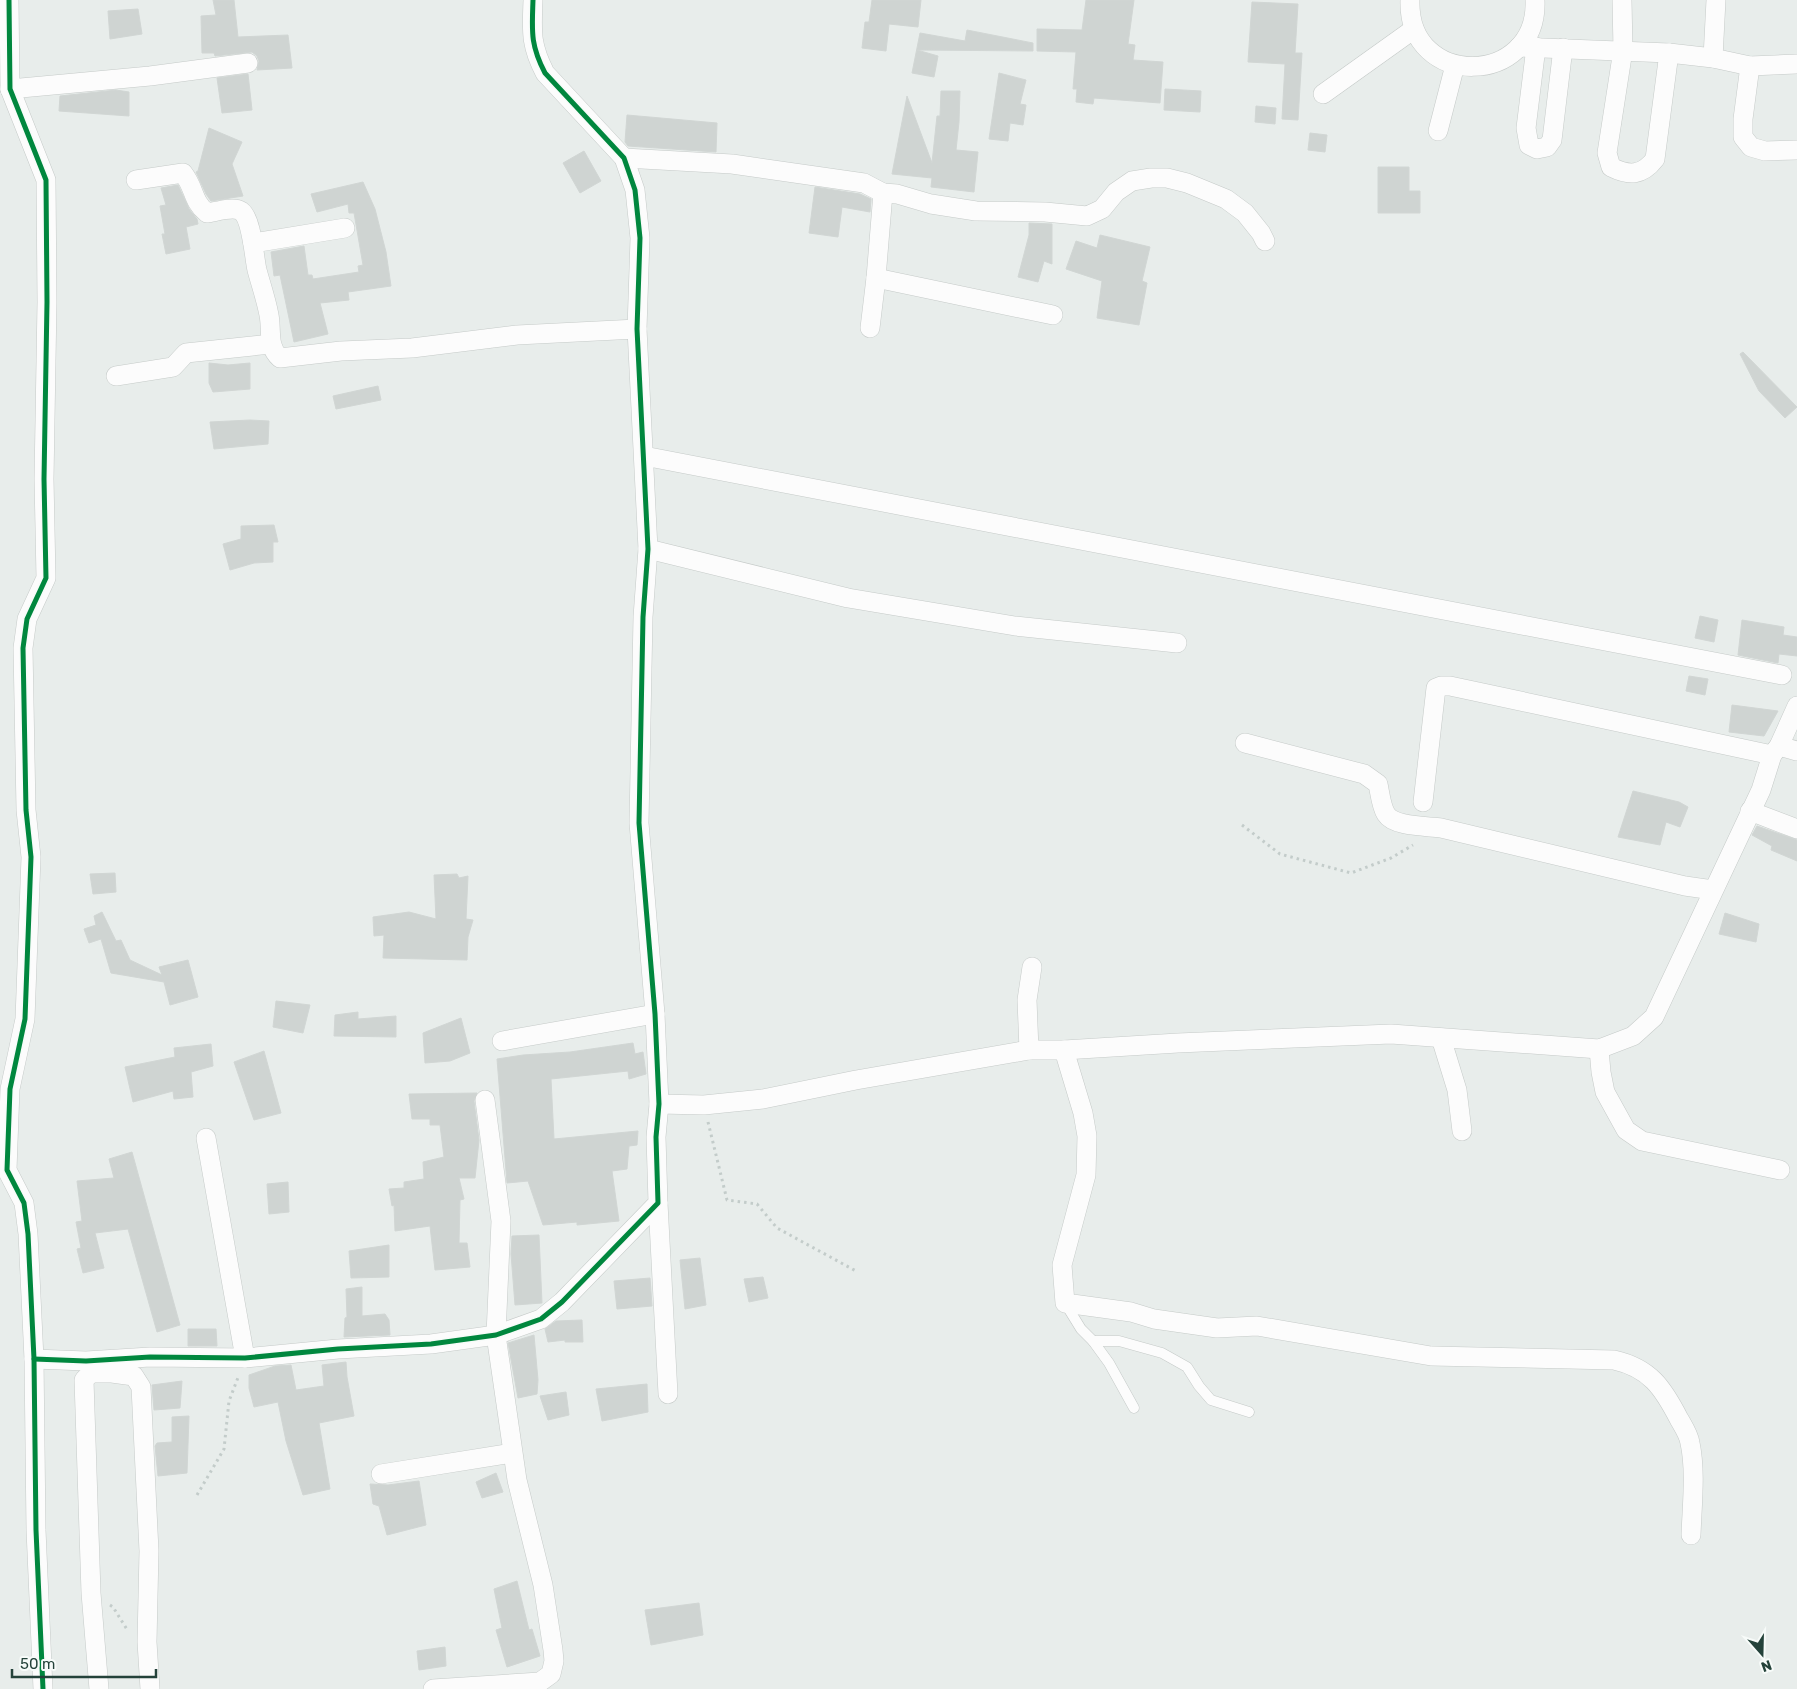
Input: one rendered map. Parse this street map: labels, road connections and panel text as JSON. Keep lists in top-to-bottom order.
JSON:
{
  "scale_bar": "50 m",
  "north": "bottom"
}
